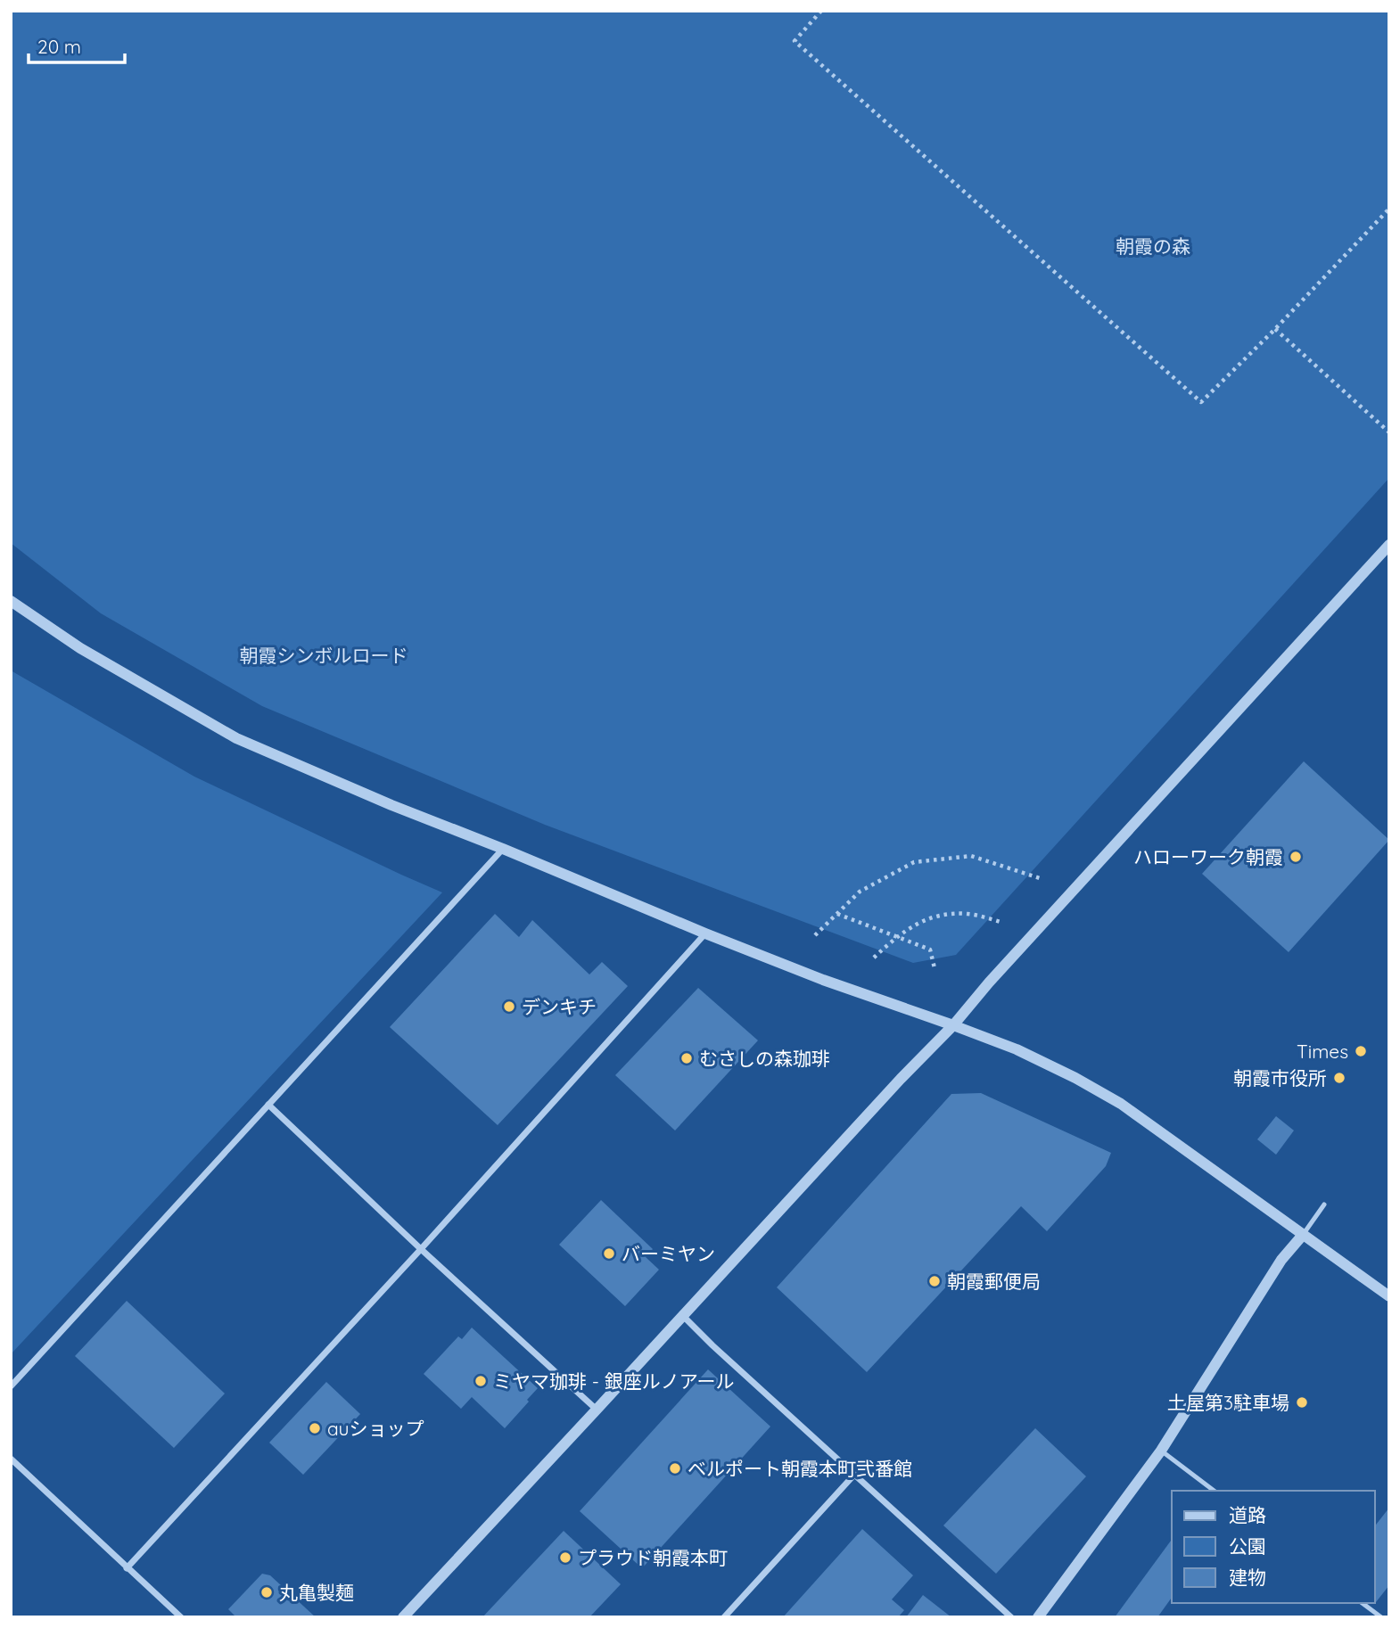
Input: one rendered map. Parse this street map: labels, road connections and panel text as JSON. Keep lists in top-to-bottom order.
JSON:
{
  "parks": ["朝霞の森", "朝霞シンボルロード"],
  "places": [
    "ハローワーク朝霞",
    "デンキチ",
    "Times",
    "むさしの森珈琲",
    "朝霞市役所",
    "バーミヤン",
    "朝霞郵便局",
    "ミヤマ珈琲 - 銀座ルノアール",
    "土屋第3駐車場",
    "auショップ",
    "ベルポート朝霞本町弐番館",
    "プラウド朝霞本町",
    "丸亀製麺"
  ],
  "legend": ["道路", "公園", "建物"],
  "scale_bar": "20 m"
}
